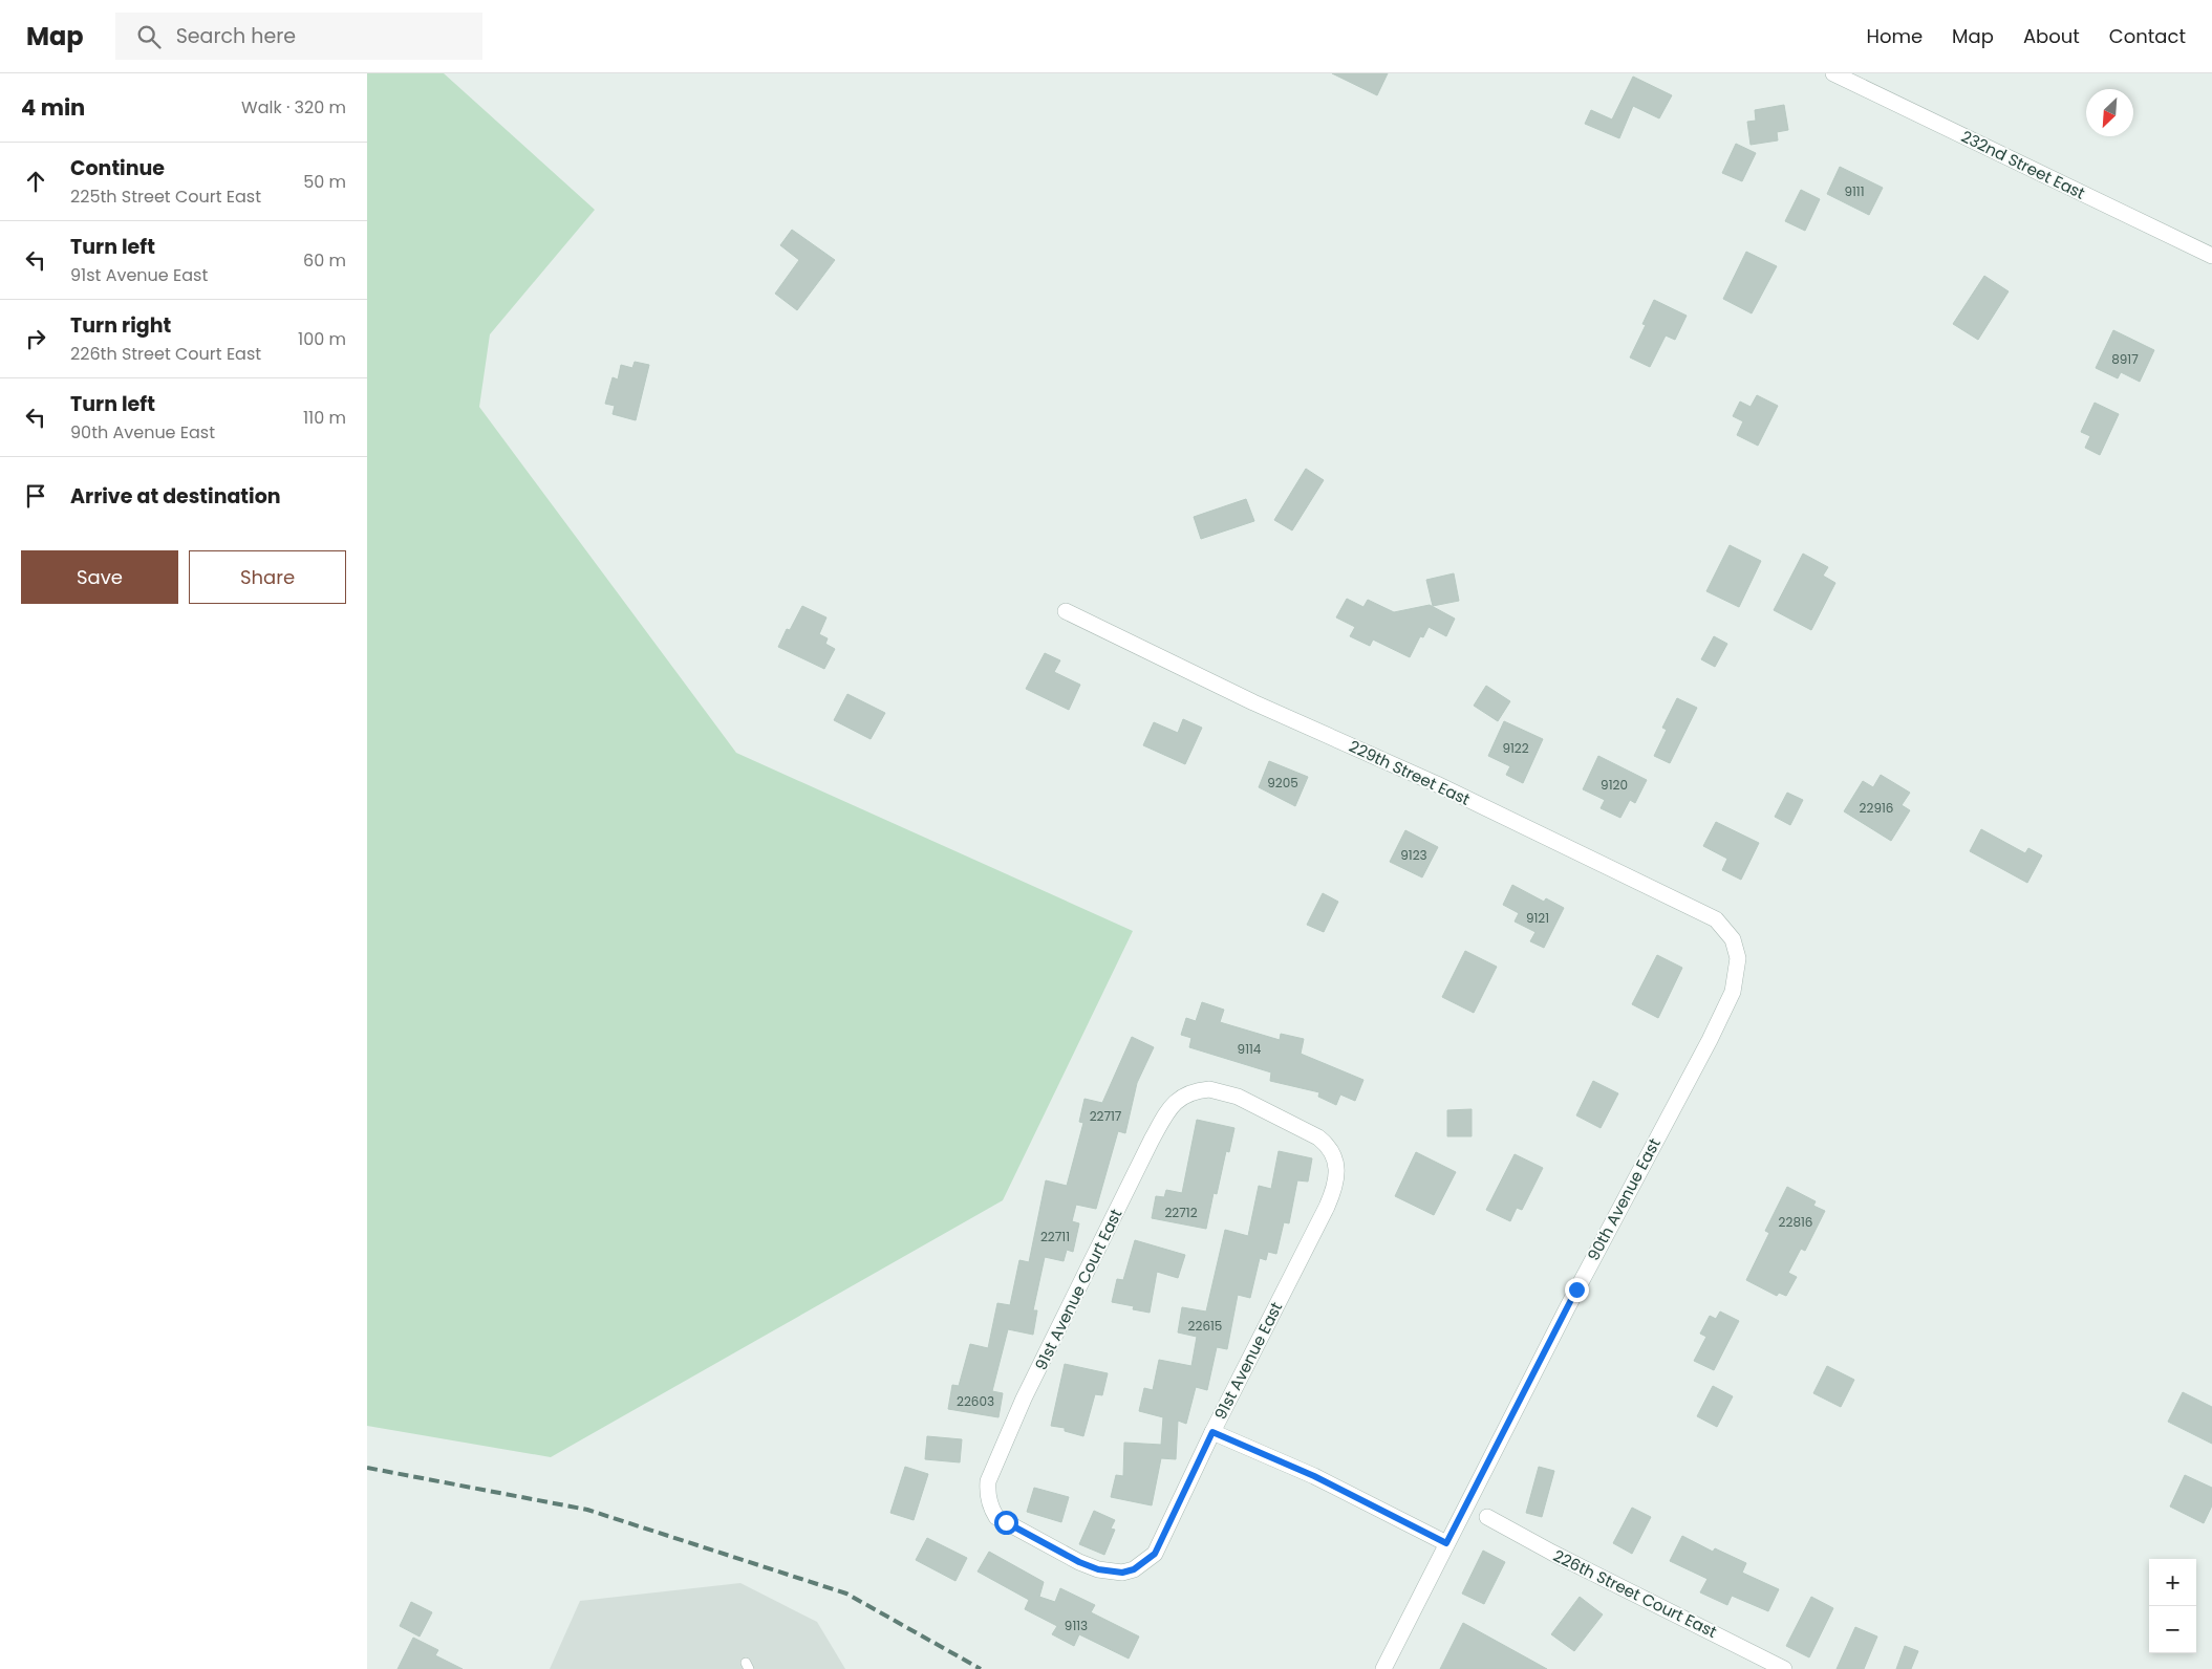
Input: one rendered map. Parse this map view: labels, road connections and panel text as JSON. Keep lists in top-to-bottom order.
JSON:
{
  "streets": {
    "street": [
      "232nd Street East",
      "229th Street East",
      "90th Avenue East",
      "91st Avenue Court East",
      "91st Avenue East",
      "226th Street Court East"
    ]
  },
  "crossings": [
    ["229th Street East", "90th Avenue East"],
    ["91st Avenue Court East", "91st Avenue East"]
  ],
  "house_numbers": [
    "9111",
    "8917",
    "9122",
    "9205",
    "9120",
    "22916",
    "9123",
    "9121",
    "9114",
    "22717",
    "22712",
    "22816",
    "22711",
    "22615",
    "22603",
    "9113"
  ],
  "north": "bottom left",
  "page": {
    "header": "Map",
    "search": "Search here",
    "nav": [
      "Home",
      "Map",
      "About",
      "Contact"
    ],
    "heading": ["4 min", "Walk · 320 m"],
    "list": [
      ["Continue", "225th Street Court East", "50 m"],
      ["Turn left", "91st Avenue East", "60 m"],
      ["Turn right", "226th Street Court East", "100 m"],
      ["Turn left", "90th Avenue East", "110 m"],
      "Arrive at destination"
    ],
    "buttons": ["Save", "Share"],
    "map_buttons": ["+", "−"]
  }
}
